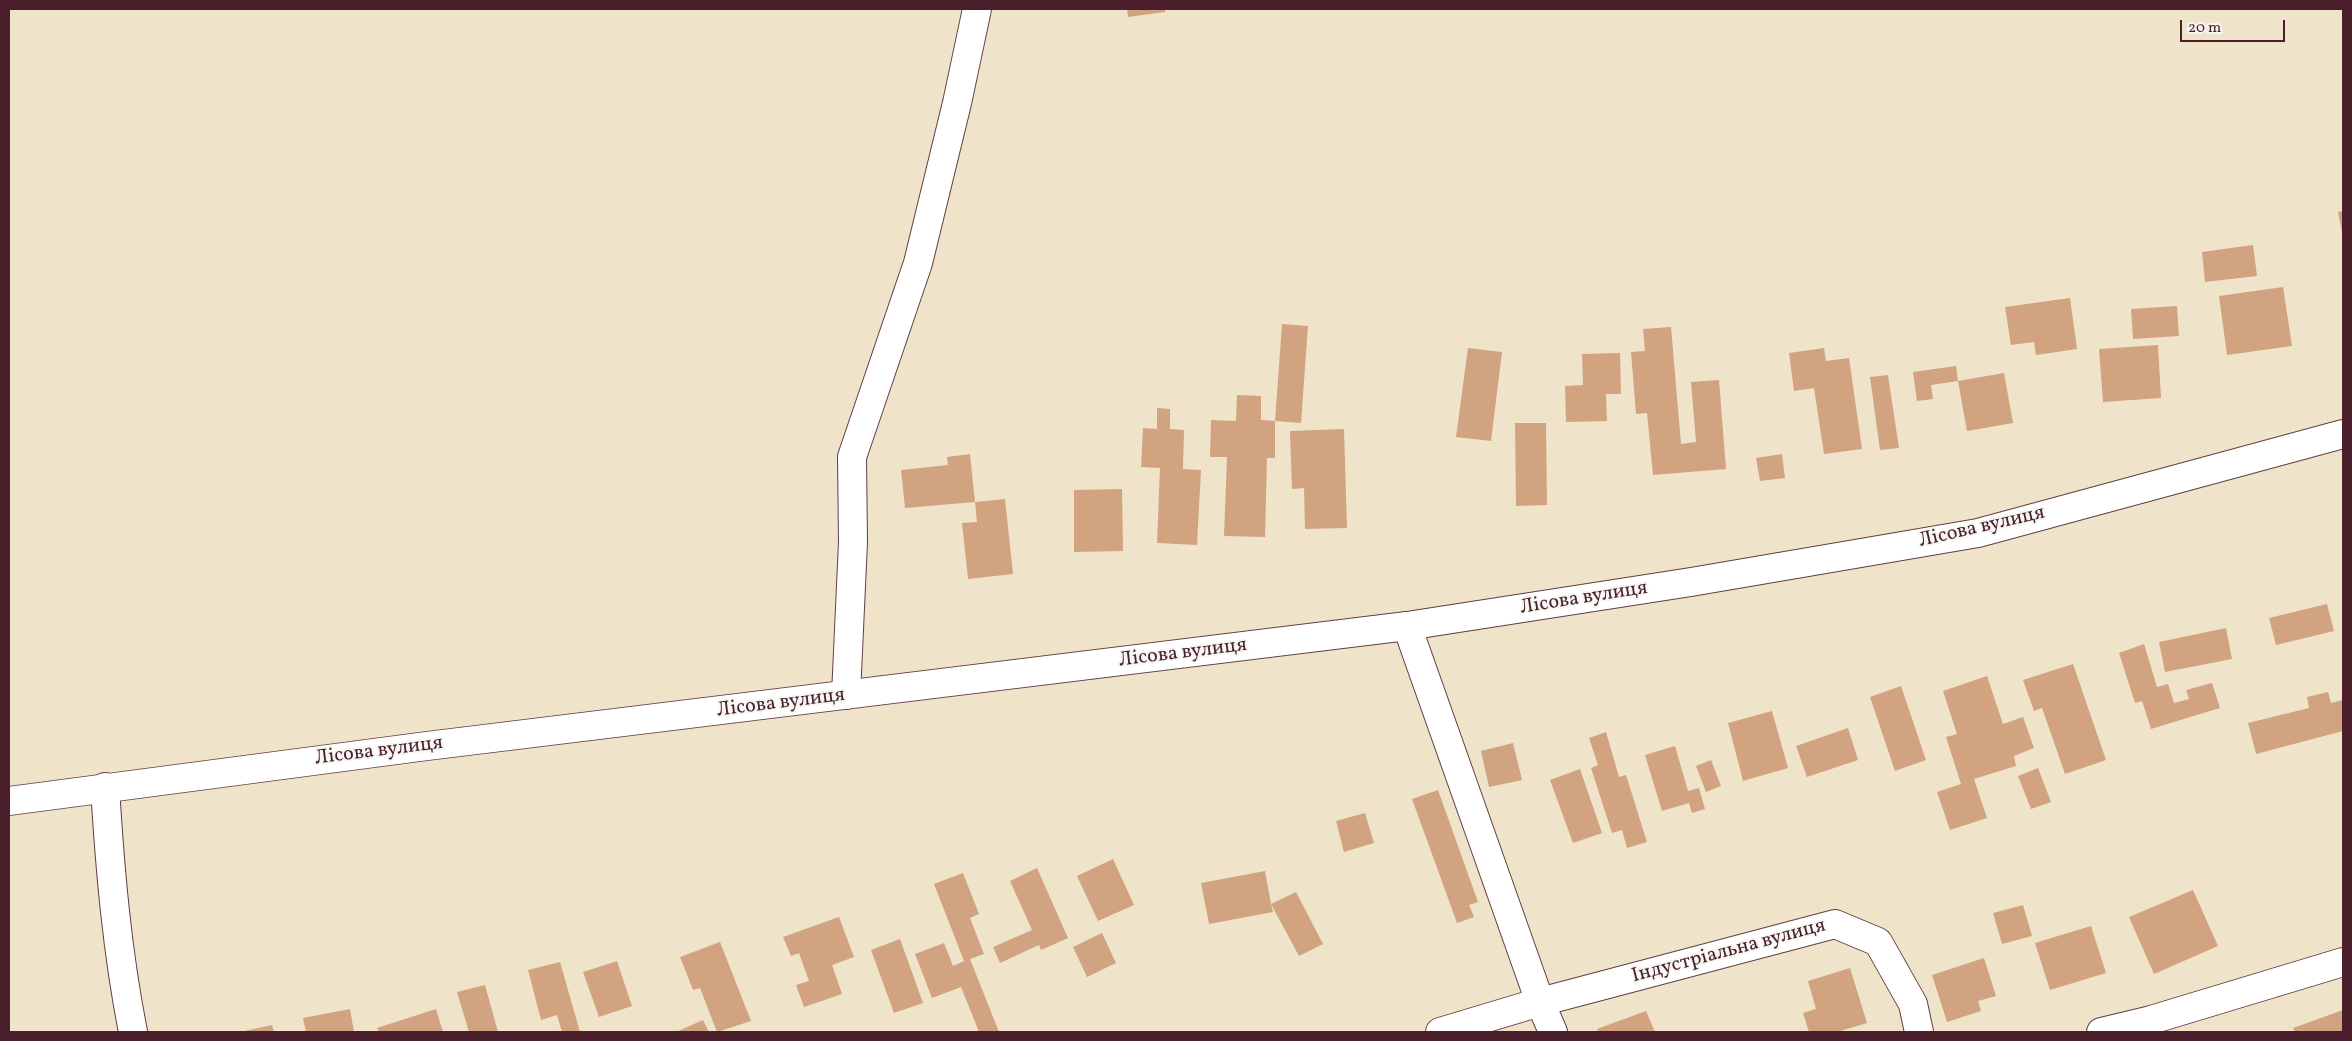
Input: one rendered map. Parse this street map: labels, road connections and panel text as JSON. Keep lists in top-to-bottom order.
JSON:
{
  "streets": {
    "street": ["Лісова вулиця", "Індустріальна вулиця"]
  },
  "scale_bar": "20 m"
}
